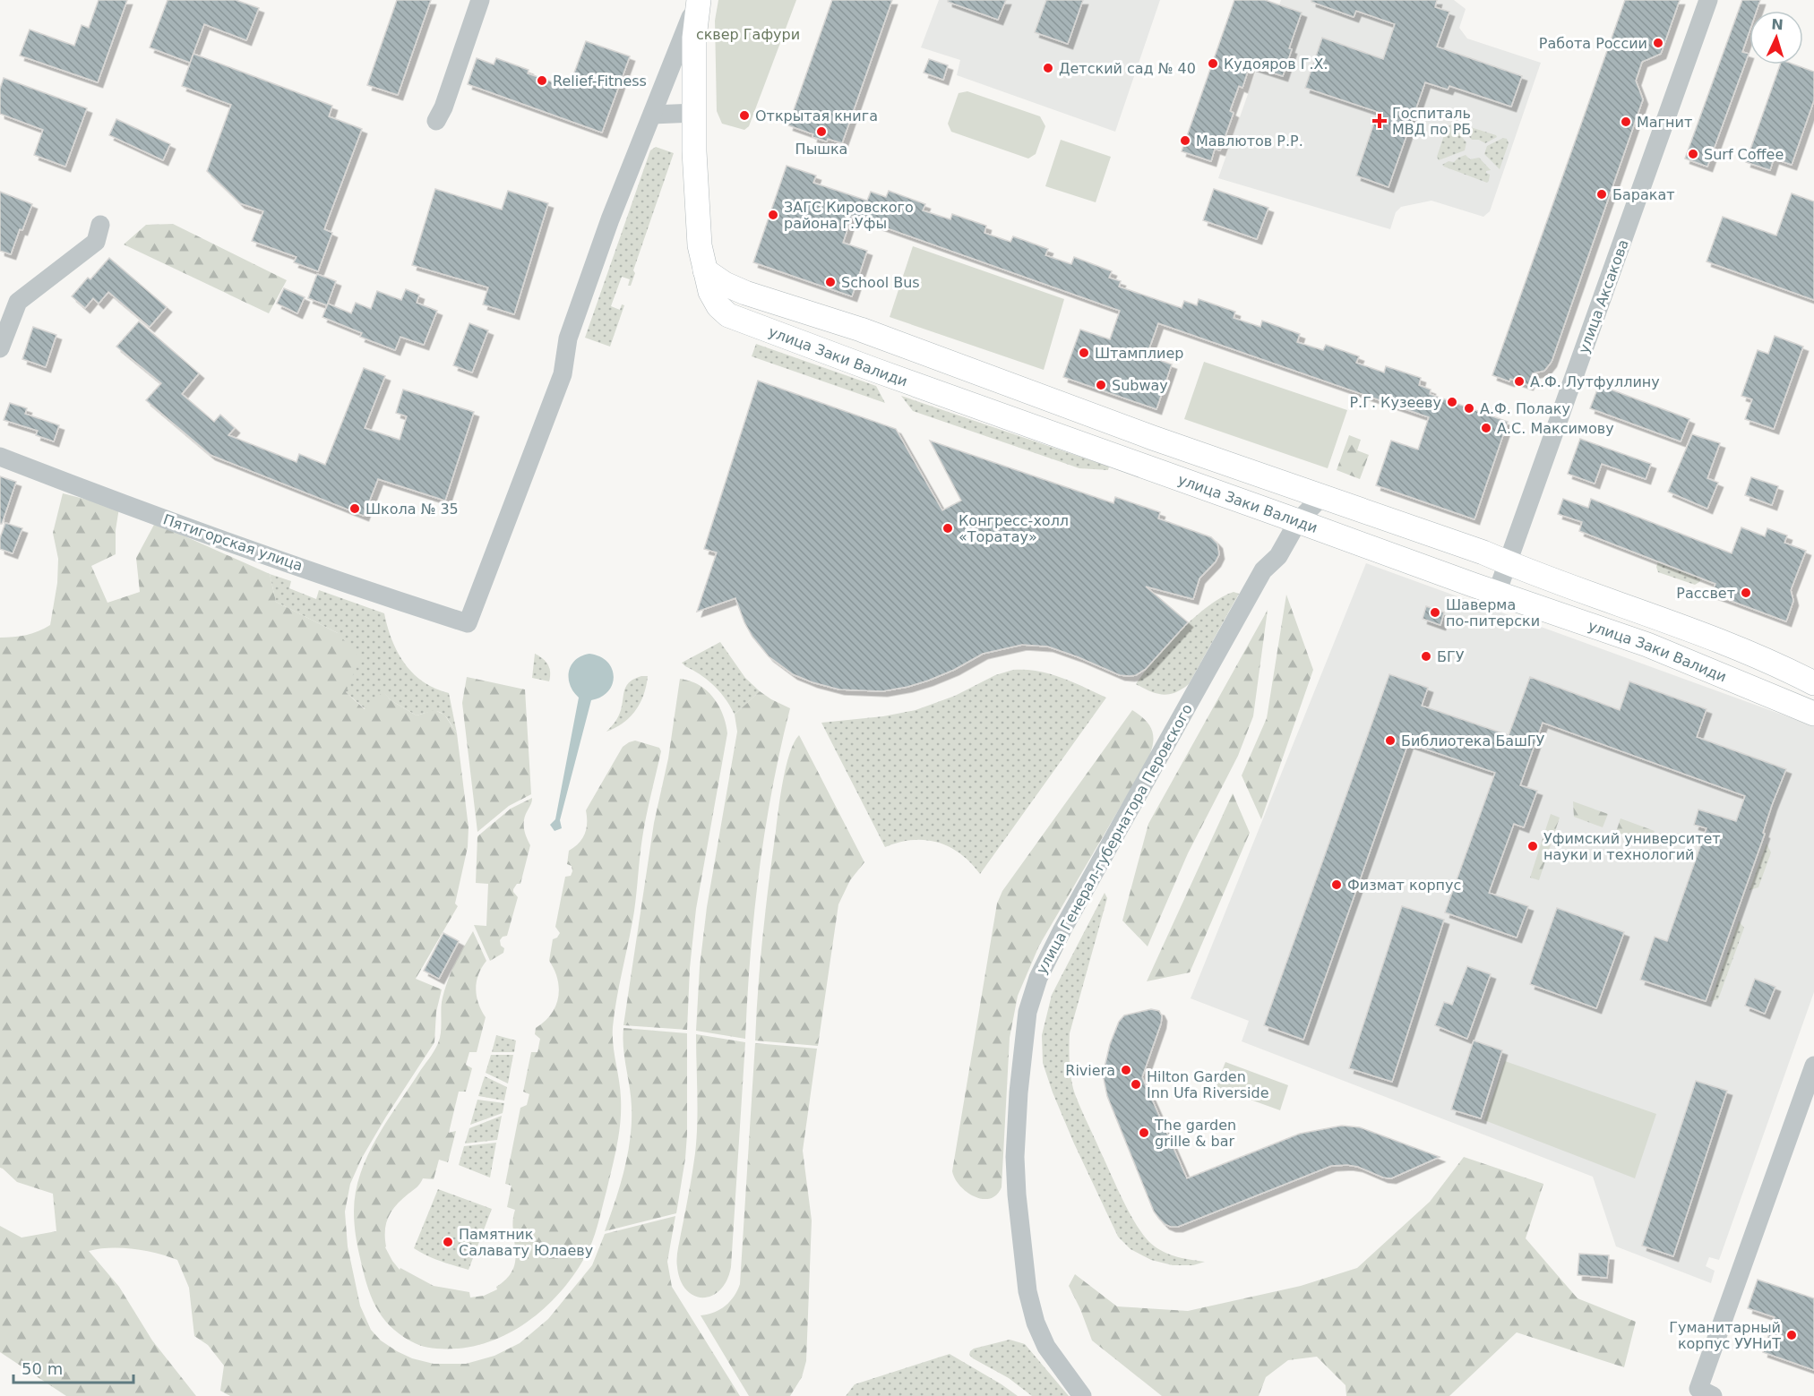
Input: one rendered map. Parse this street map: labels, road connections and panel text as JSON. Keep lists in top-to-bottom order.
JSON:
{
  "streets": {
    "main road": ["улица Заки Валиди"],
    "street": ["улица Аксакова", "Пятигорская улица", "улица Генерал-губернатора Перовского"]
  },
  "crossings": [
    ["улица Аксакова", "улица Заки Валиди"],
    ["улица Заки Валиди", "улица Генерал-губернатора Перовского"]
  ],
  "parks": ["сквер Гафури"],
  "places": {
    "other": [
      "Работа России",
      "Кудояров Г.Х.",
      "Детский сад № 40",
      "Relief-Fitness",
      "Открытая книга",
      "Магнит",
      "Пышка",
      "Мавлютов Р.Р.",
      "Surf Coffee",
      "Баракат",
      "ЗАГС Кировского района г.Уфы",
      "School Bus",
      "Штамплиер",
      "А.Ф. Лутфуллину",
      "Subway",
      "Р.Г. Кузееву",
      "А.Ф. Полаку",
      "А.С. Максимову",
      "Школа № 35",
      "Конгресс-холл «Торатау»",
      "Рассвет",
      "Шаверма по-питерски",
      "БГУ",
      "Библиотека БашГУ",
      "Уфимский университет науки и технологий",
      "Физмат корпус",
      "Riviera",
      "Hilton Garden Inn Ufa Riverside",
      "The garden grille & bar",
      "Памятник Салавату Юлаеву",
      "Гуманитарный корпус УУНиТ"
    ],
    "health": ["Госпиталь МВД по РБ"]
  },
  "scale_bar": "50 m",
  "north": "top"
}
